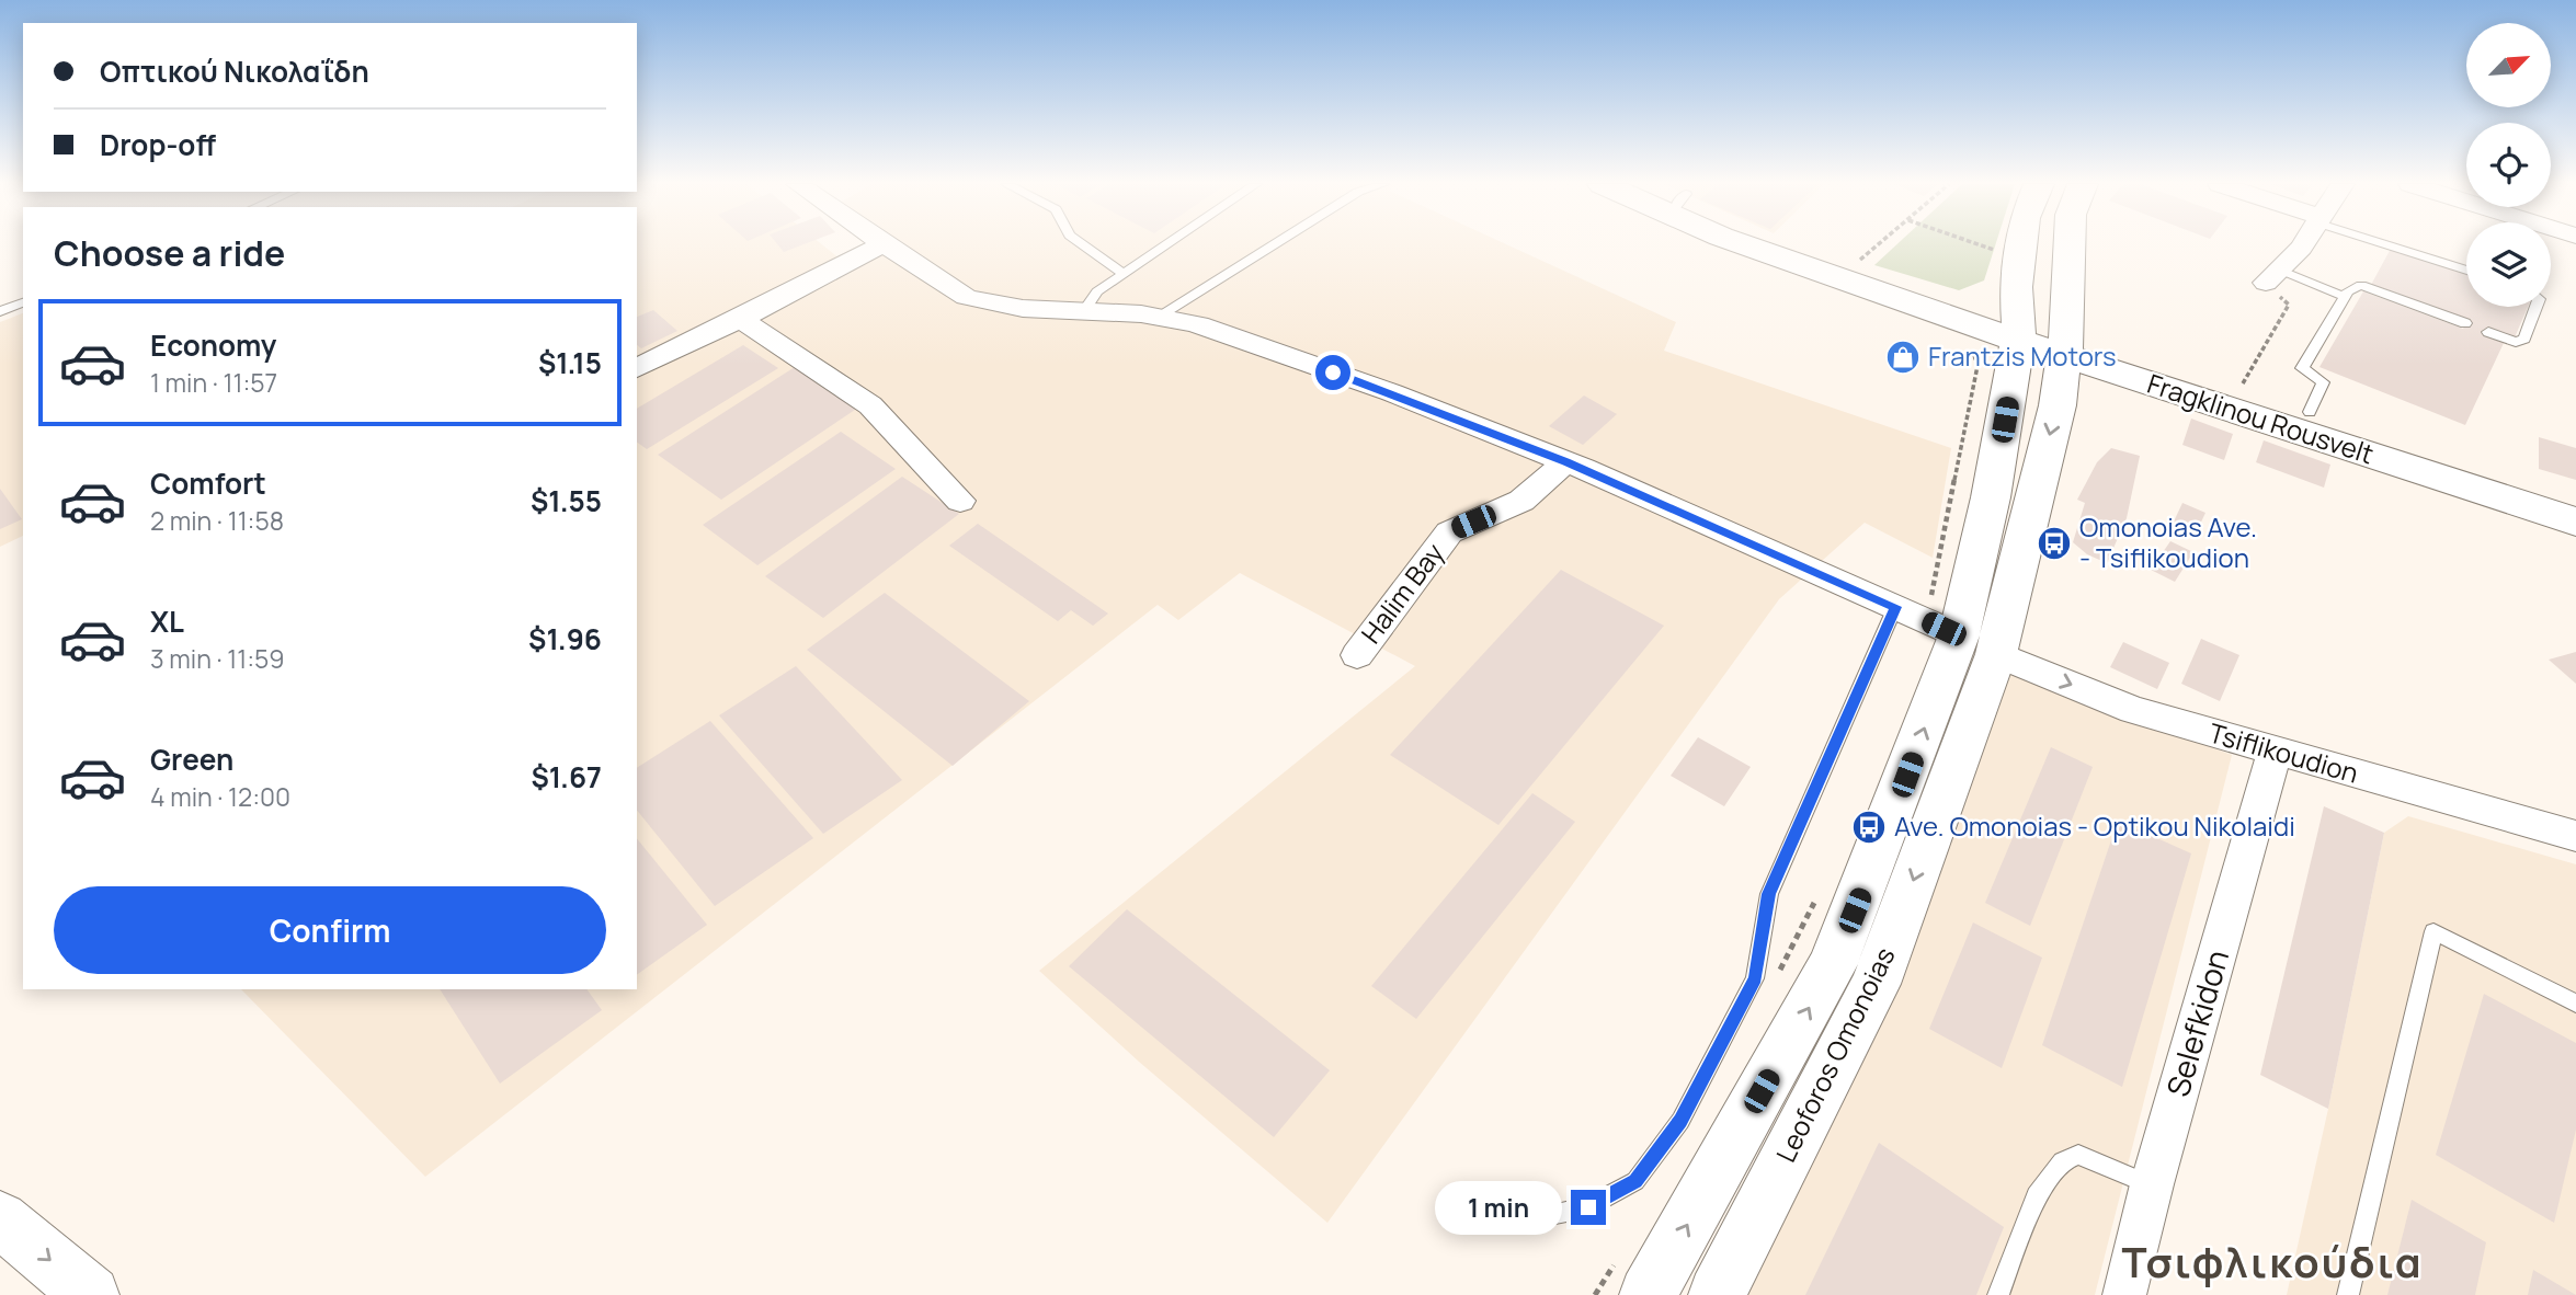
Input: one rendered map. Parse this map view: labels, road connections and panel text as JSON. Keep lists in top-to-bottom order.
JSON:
{
  "streets": {
    "main road": ["Fragklinou Rousvelt", "Leoforos Omonoias"],
    "street": ["Halim Bay", "Tsiflikoudion", "Selefkidon"]
  },
  "crossings": [
    ["Fragklinou Rousvelt", "Leoforos Omonoias"],
    ["Halim Bay", "Tsiflikoudion"],
    ["Tsiflikoudion", "Selefkidon"],
    ["Tsiflikoudion", "Leoforos Omonoias"]
  ],
  "districts": ["Τσιφλικούδια"],
  "places": {
    "shop": ["Frantzis Motors"],
    "bus stop": ["Omonoias Ave. - Tsiflikoudion", "Ave. Omonoias - Optikou Nikolaidi"]
  },
  "north": "top right",
  "page": {
    "banner": ["Οπτικού Νικολαΐδη", "Drop-off"],
    "heading": "Choose a ride",
    "list": [
      {
        "name": "Economy",
        "note": "1 min · 11:57",
        "value": "$1.15"
      },
      {
        "name": "Comfort",
        "note": "2 min · 11:58",
        "value": "$1.55"
      },
      {
        "name": "XL",
        "note": "3 min · 11:59",
        "value": "$1.96"
      },
      {
        "name": "Green",
        "note": "4 min · 12:00",
        "value": "$1.67"
      }
    ],
    "buttons": "Confirm",
    "bubble": "1 min"
  }
}
